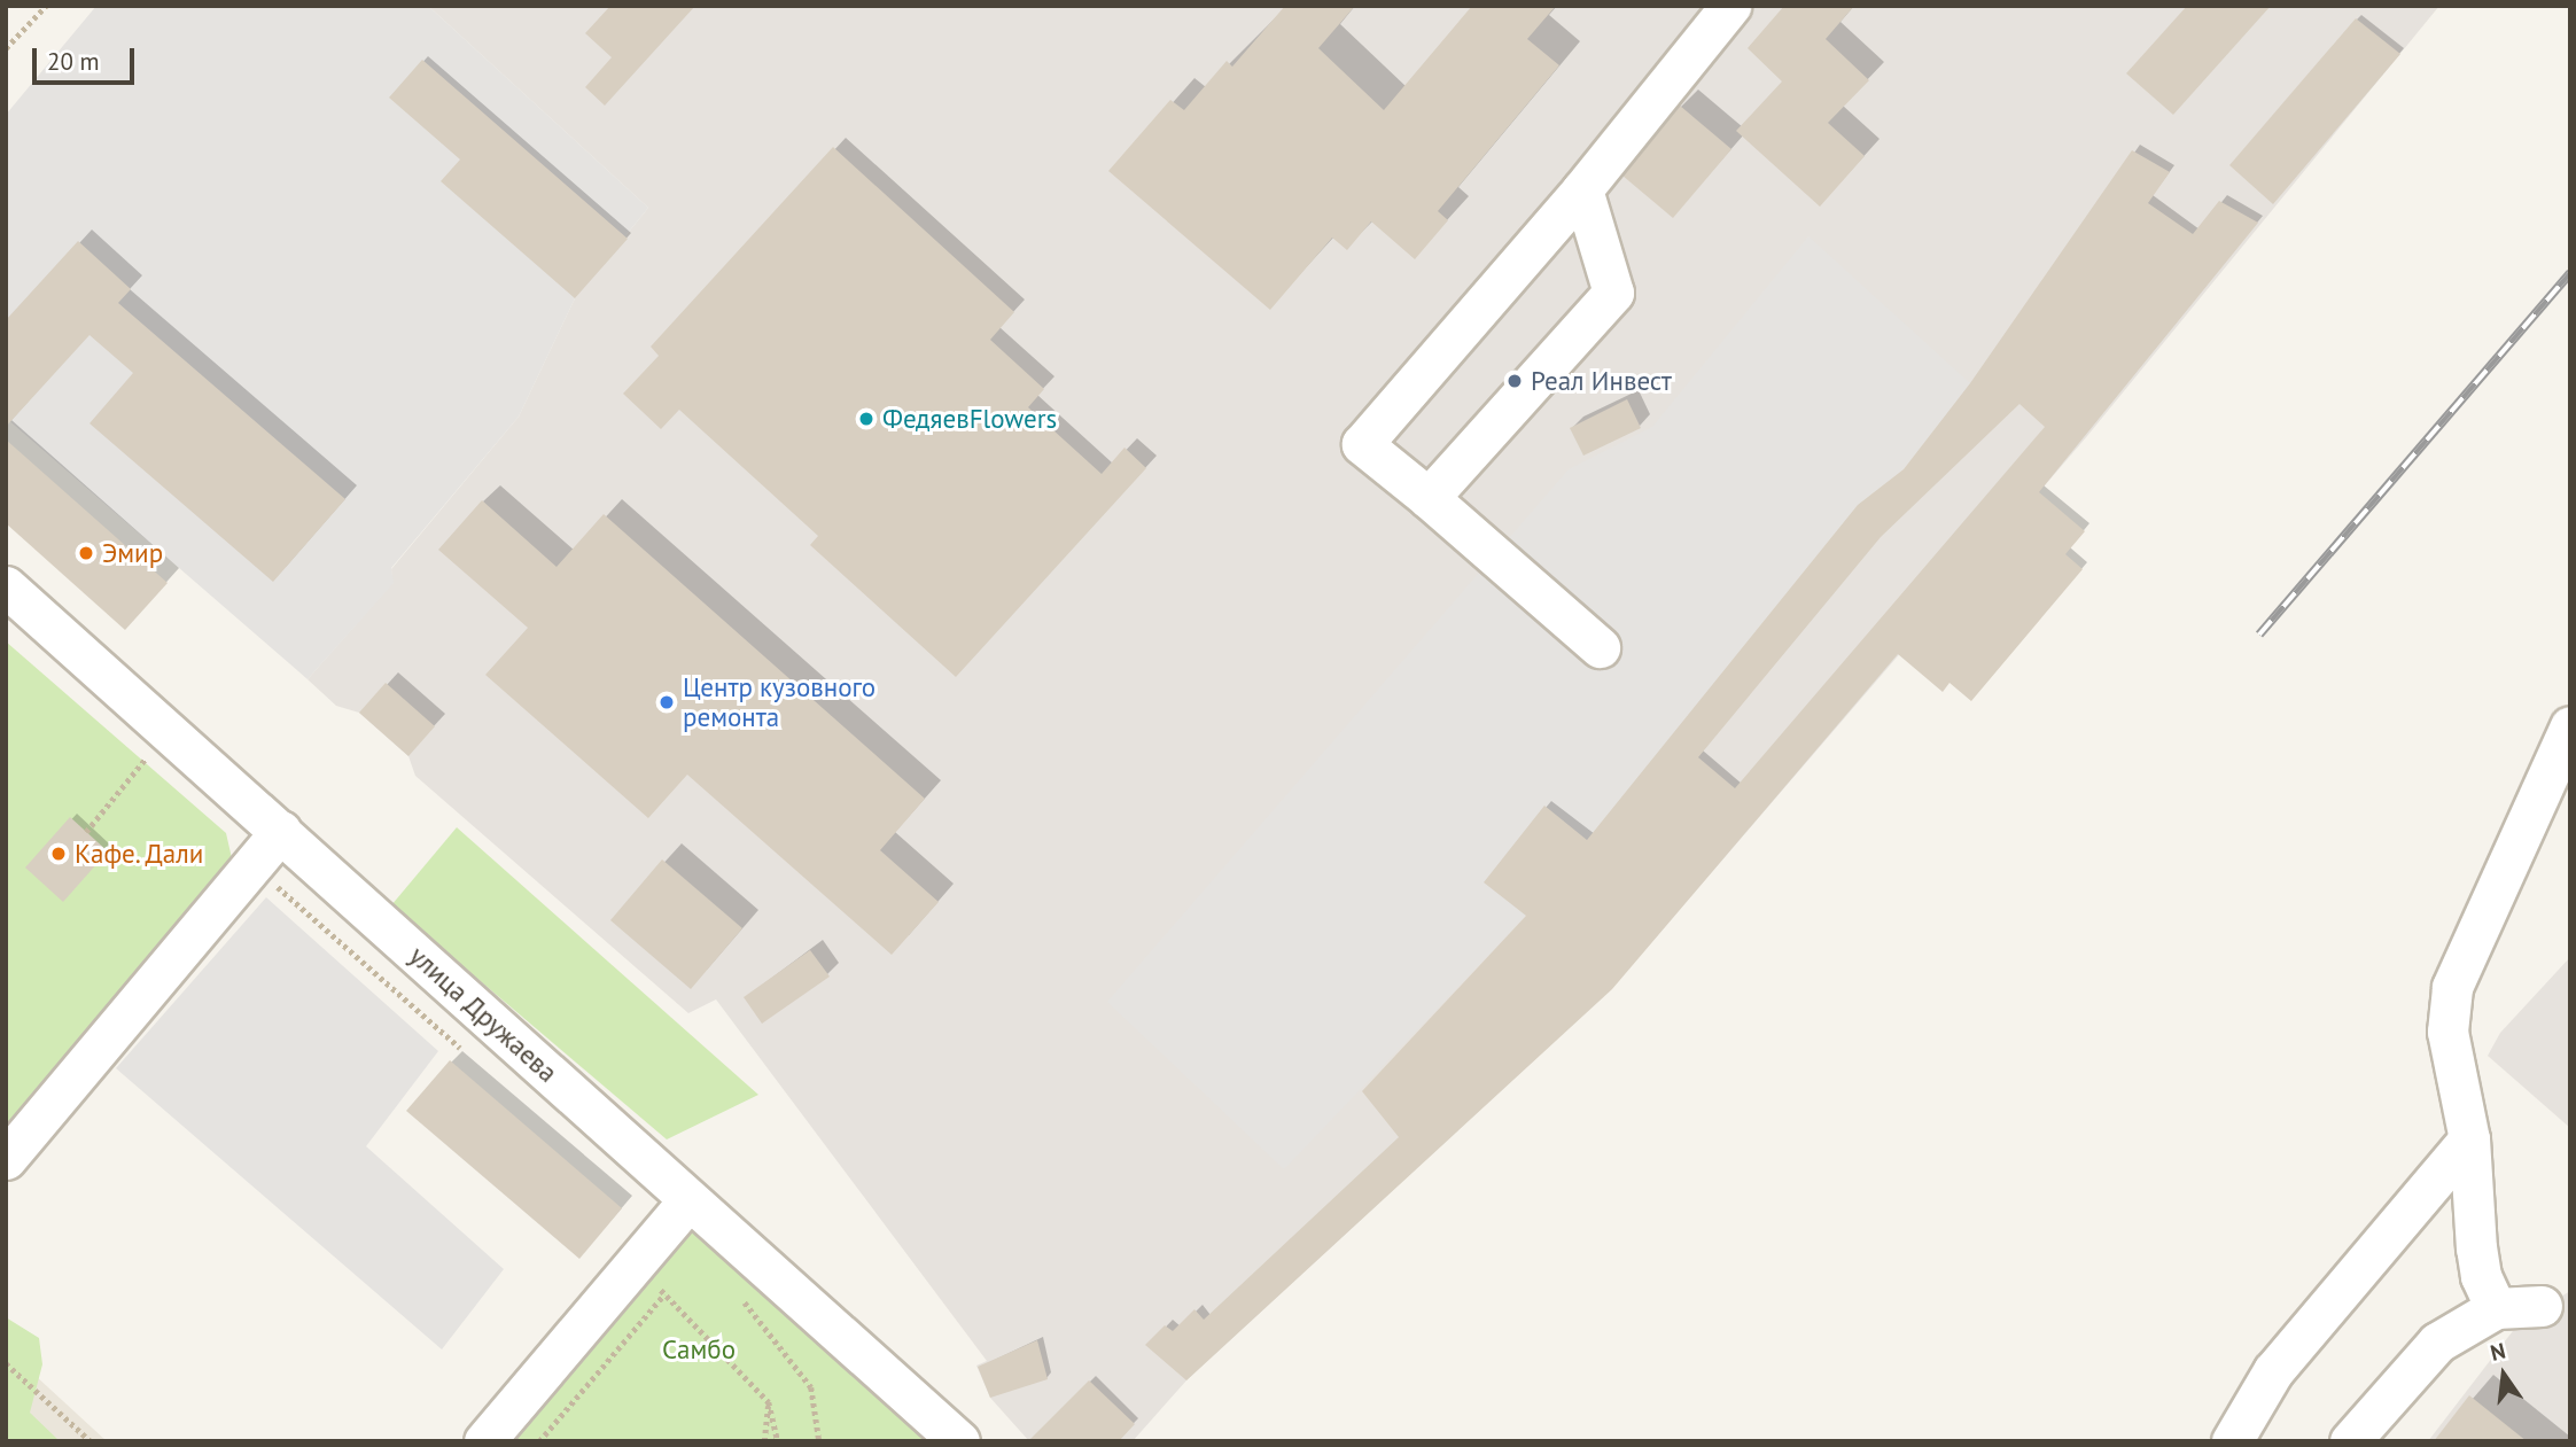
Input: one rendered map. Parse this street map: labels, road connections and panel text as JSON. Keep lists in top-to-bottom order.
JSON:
{
  "streets": {
    "street": ["улица Дружаева"]
  },
  "parks": ["Самбо"],
  "places": [
    "Реал Инвест",
    "ФедяевFlowers",
    "Эмир",
    "Центр кузовного ремонта",
    "Кафе. Дали"
  ],
  "scale_bar": "20 m",
  "north": "top"
}
